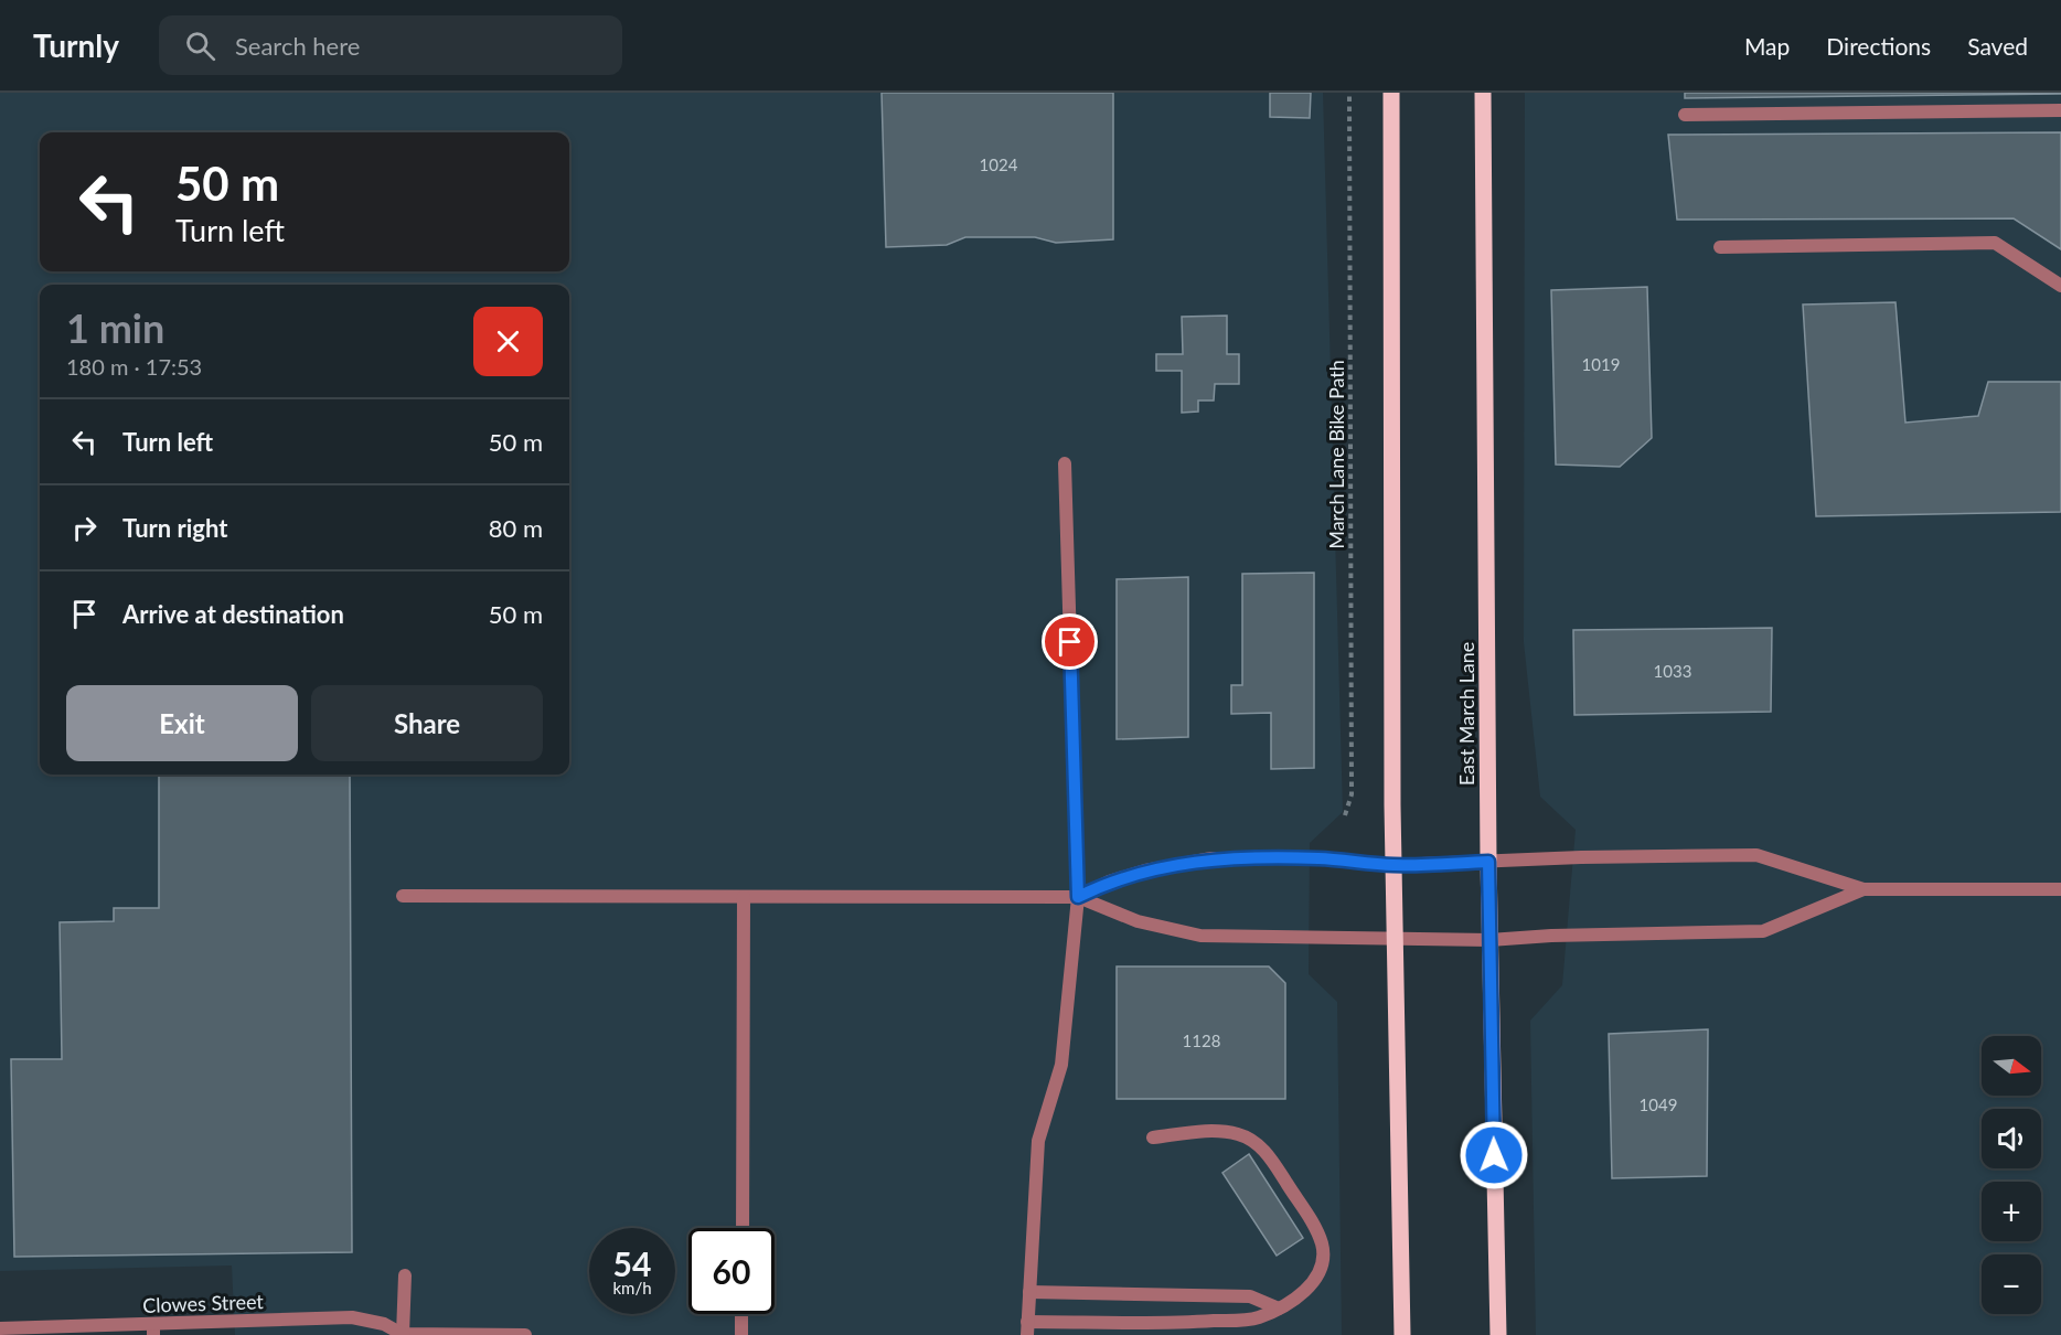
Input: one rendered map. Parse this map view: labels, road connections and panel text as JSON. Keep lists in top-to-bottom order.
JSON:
{
  "streets": {
    "main road": ["East March Lane"],
    "street": ["Clowes Street"],
    "path": ["March Lane Bike Path"]
  },
  "house_numbers": [
    "1024",
    "1019",
    "1033",
    "1128",
    "1049"
  ],
  "north": "right",
  "page": {
    "header": "Turnly",
    "search": "Search here",
    "nav": ["Map", "Directions", "Saved"],
    "turn": ["50 m", "Turn left"],
    "heading": ["1 min", "180 m · 17:53"],
    "list": [
      {
        "name": "Turn left",
        "value": "50 m"
      },
      {
        "name": "Turn right",
        "value": "80 m"
      },
      {
        "name": "Arrive at destination",
        "value": "50 m"
      }
    ],
    "buttons": ["Exit", "Share"],
    "map_buttons": ["+", "−"],
    "speed": "54 km/h",
    "limit": "60"
  }
}
